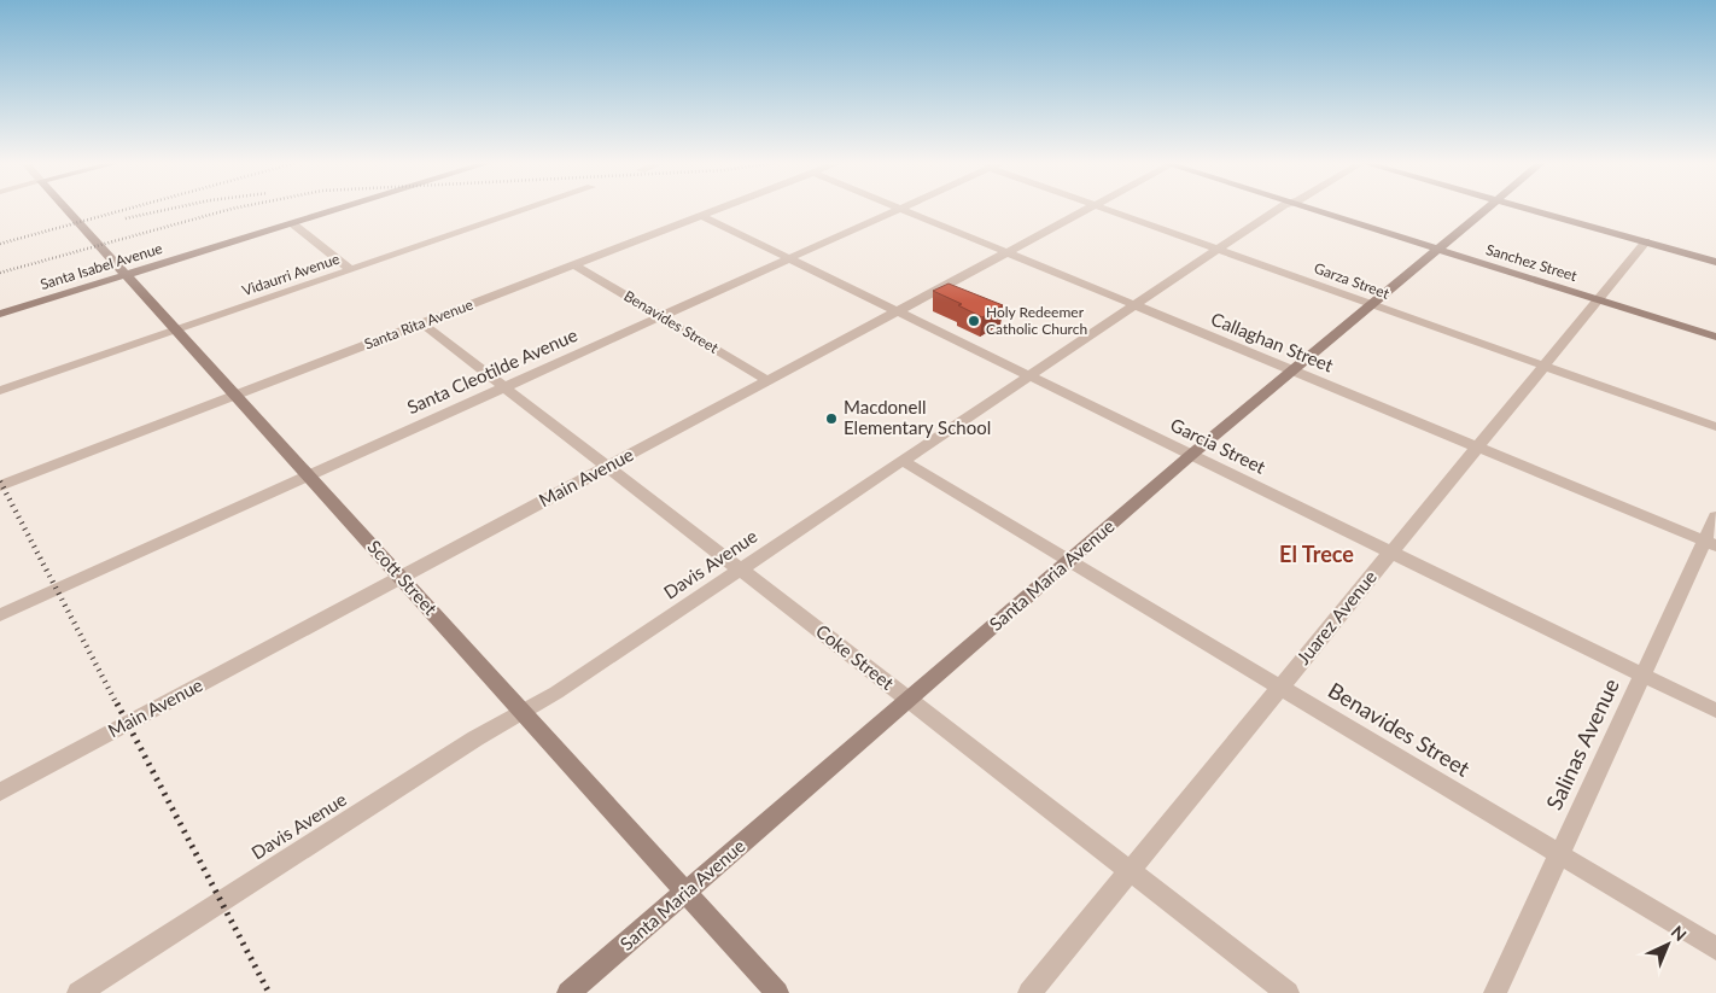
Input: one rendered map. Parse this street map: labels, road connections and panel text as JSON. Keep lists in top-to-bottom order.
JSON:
{
  "streets": {
    "main road": [
      "Sanchez Street",
      "Santa Isabel Avenue",
      "Santa Maria Avenue",
      "Scott Street"
    ],
    "street": [
      "Vidaurri Avenue",
      "Garza Street",
      "Benavides Street",
      "Santa Rita Avenue",
      "Callaghan Street",
      "Santa Cleotilde Avenue",
      "Garcia Street",
      "Main Avenue",
      "Davis Avenue",
      "Juarez Avenue",
      "Coke Street",
      "Salinas Avenue"
    ]
  },
  "crossings": [
    ["Sanchez Street", "Santa Maria Avenue"],
    ["Sanchez Street", "Juarez Avenue"],
    ["Santa Isabel Avenue", "Scott Street"],
    ["Vidaurri Avenue", "Scott Street"],
    ["Garza Street", "Davis Avenue"],
    ["Garza Street", "Santa Maria Avenue"],
    ["Garza Street", "Juarez Avenue"],
    ["Benavides Street", "Santa Rita Avenue"],
    ["Benavides Street", "Santa Cleotilde Avenue"],
    ["Benavides Street", "Main Avenue"],
    ["Benavides Street", "Davis Avenue"],
    ["Benavides Street", "Santa Maria Avenue"],
    ["Benavides Street", "Juarez Avenue"],
    ["Benavides Street", "Salinas Avenue"],
    ["Santa Rita Avenue", "Garcia Street"],
    ["Santa Rita Avenue", "Scott Street"],
    ["Santa Rita Avenue", "Coke Street"],
    ["Callaghan Street", "Main Avenue"],
    ["Callaghan Street", "Davis Avenue"],
    ["Callaghan Street", "Santa Maria Avenue"],
    ["Callaghan Street", "Juarez Avenue"],
    ["Callaghan Street", "Salinas Avenue"],
    ["Santa Cleotilde Avenue", "Garcia Street"],
    ["Santa Cleotilde Avenue", "Scott Street"],
    ["Santa Cleotilde Avenue", "Coke Street"],
    ["Garcia Street", "Main Avenue"],
    ["Garcia Street", "Davis Avenue"],
    ["Garcia Street", "Santa Maria Avenue"],
    ["Garcia Street", "Juarez Avenue"],
    ["Garcia Street", "Salinas Avenue"],
    ["Main Avenue", "Scott Street"],
    ["Main Avenue", "Coke Street"],
    ["Davis Avenue", "Scott Street"],
    ["Davis Avenue", "Coke Street"],
    ["Santa Maria Avenue", "Scott Street"],
    ["Santa Maria Avenue", "Coke Street"],
    ["Juarez Avenue", "Coke Street"]
  ],
  "districts": ["El Trece"],
  "places": ["Holy Redeemer Catholic Church", "Macdonell Elementary School"],
  "north": "top right"
}
